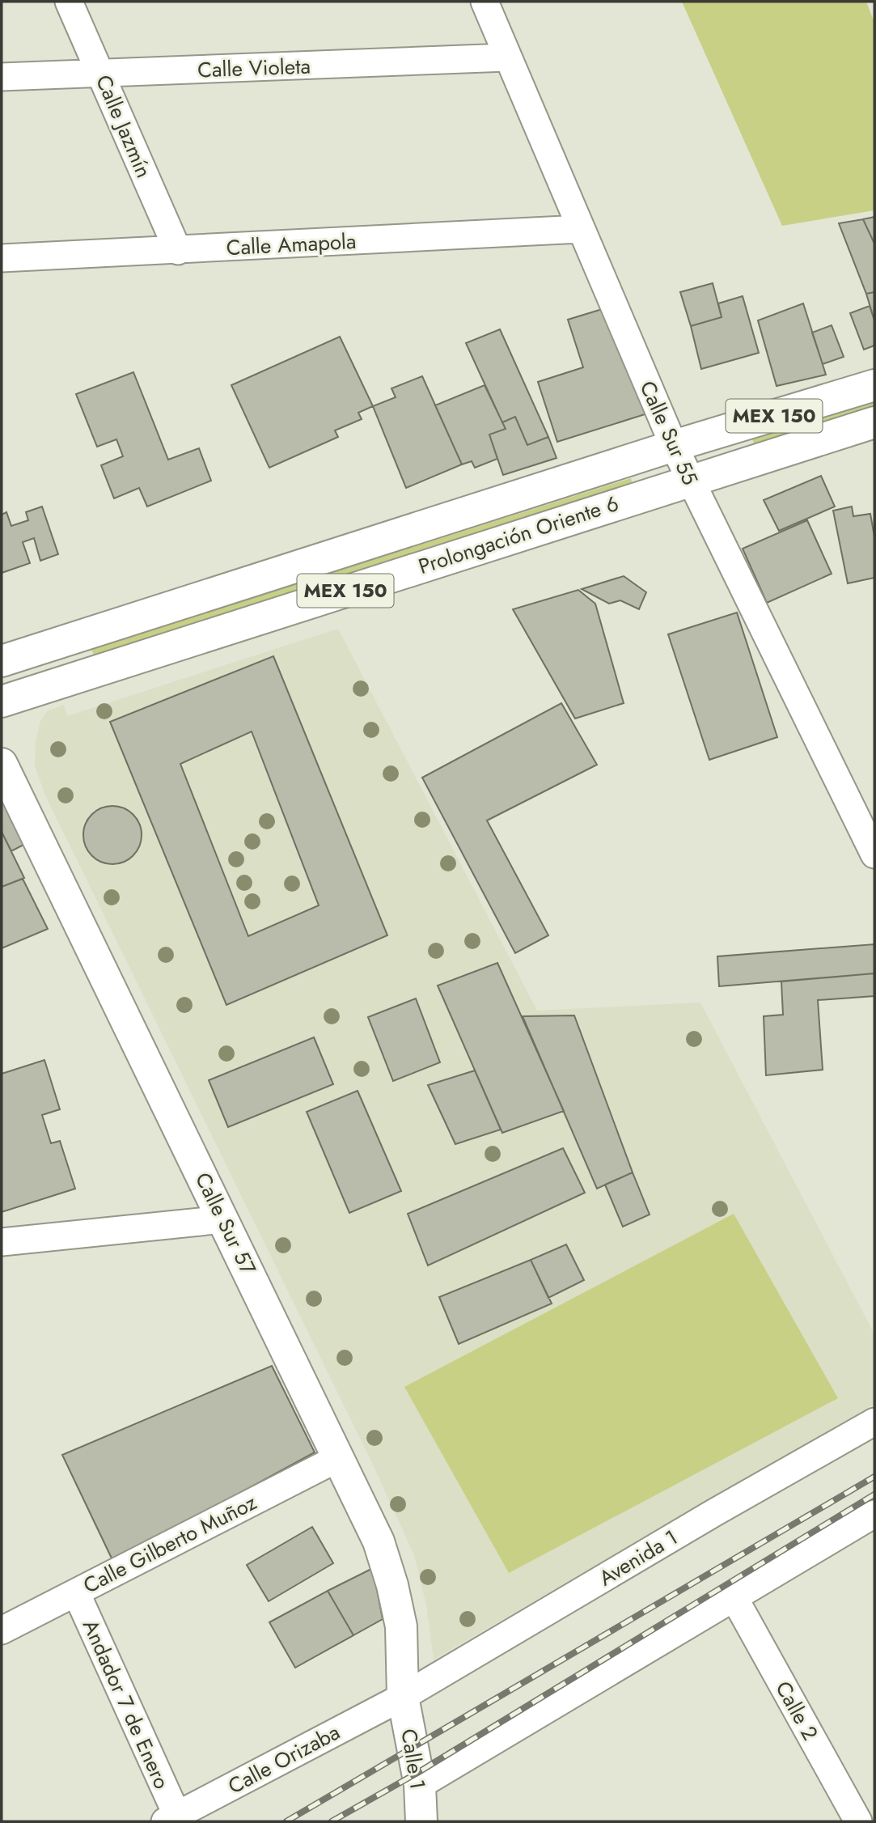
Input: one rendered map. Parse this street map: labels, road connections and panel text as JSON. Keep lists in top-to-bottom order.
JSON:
{
  "streets": {
    "main road": [
      "MEX 150",
      "Prolongación Oriente 6",
      "Calle Sur 57",
      "Calle 1"
    ],
    "street": [
      "Calle Violeta",
      "Calle Jazmín",
      "Calle Amapola",
      "Calle Sur 55",
      "Calle Gilberto Muñoz",
      "Avenida 1",
      "Andador 7 de Enero",
      "Calle 2",
      "Calle Orizaba"
    ]
  },
  "crossings": [
    ["Calle Violeta", "Calle Jazmín"],
    ["Calle Violeta", "Calle Sur 55"],
    ["Calle Jazmín", "Calle Amapola"],
    ["Calle Amapola", "Calle Sur 55"],
    ["Calle Sur 55", "Prolongación Oriente 6"],
    ["Calle Sur 57", "Calle Gilberto Muñoz"],
    ["Calle Sur 57", "Avenida 1"],
    ["Calle Sur 57", "Calle Orizaba"],
    ["Calle Sur 57", "Calle 1"],
    ["Calle Gilberto Muñoz", "Andador 7 de Enero"],
    ["Avenida 1", "Calle Orizaba"],
    ["Avenida 1", "Calle 1"],
    ["Andador 7 de Enero", "Calle Orizaba"],
    ["Calle Orizaba", "Calle 1"]
  ]
}
